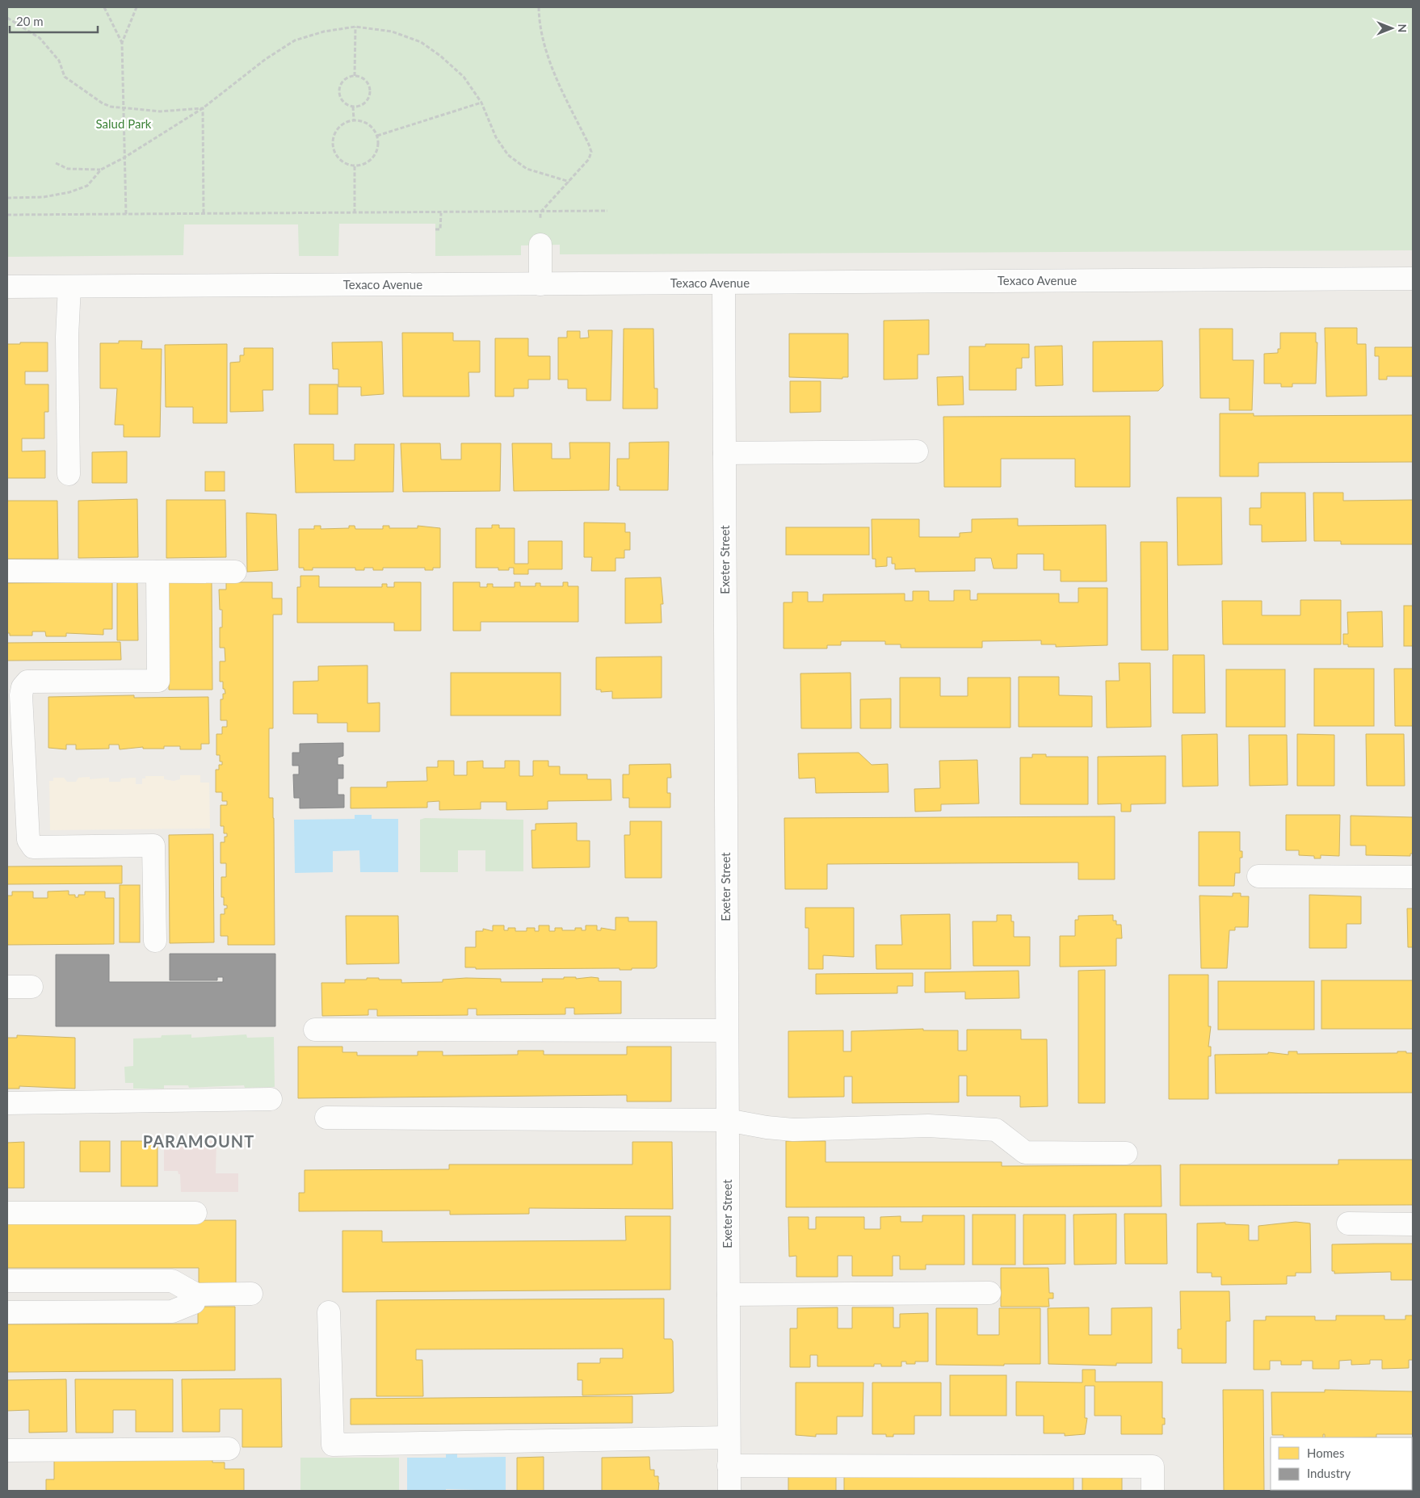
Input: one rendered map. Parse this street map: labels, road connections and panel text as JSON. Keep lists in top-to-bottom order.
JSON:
{
  "streets": {
    "street": ["Texaco Avenue", "Exeter Street"]
  },
  "crossings": [
    ["Texaco Avenue", "Exeter Street"]
  ],
  "districts": ["PARAMOUNT"],
  "parks": ["Salud Park"],
  "legend": ["Homes", "Industry"],
  "scale_bar": "20 m",
  "north": "right"
}
